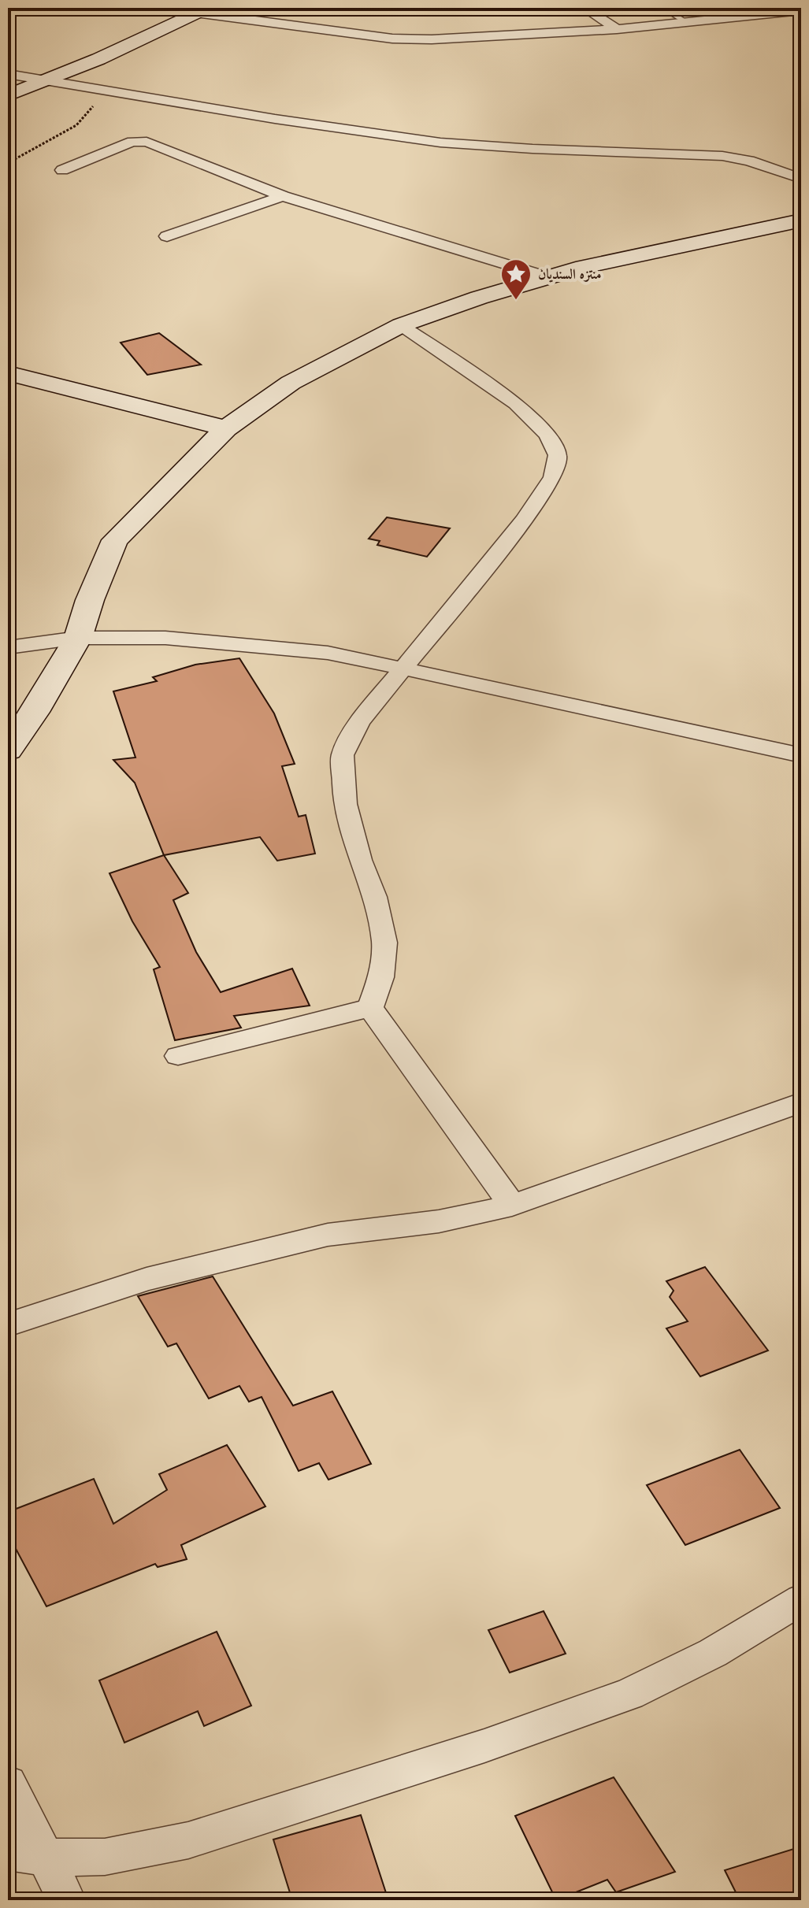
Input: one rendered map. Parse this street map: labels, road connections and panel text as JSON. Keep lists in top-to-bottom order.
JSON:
{
  "places": {
    "place": ["منتزه السنديان"]
  }
}
